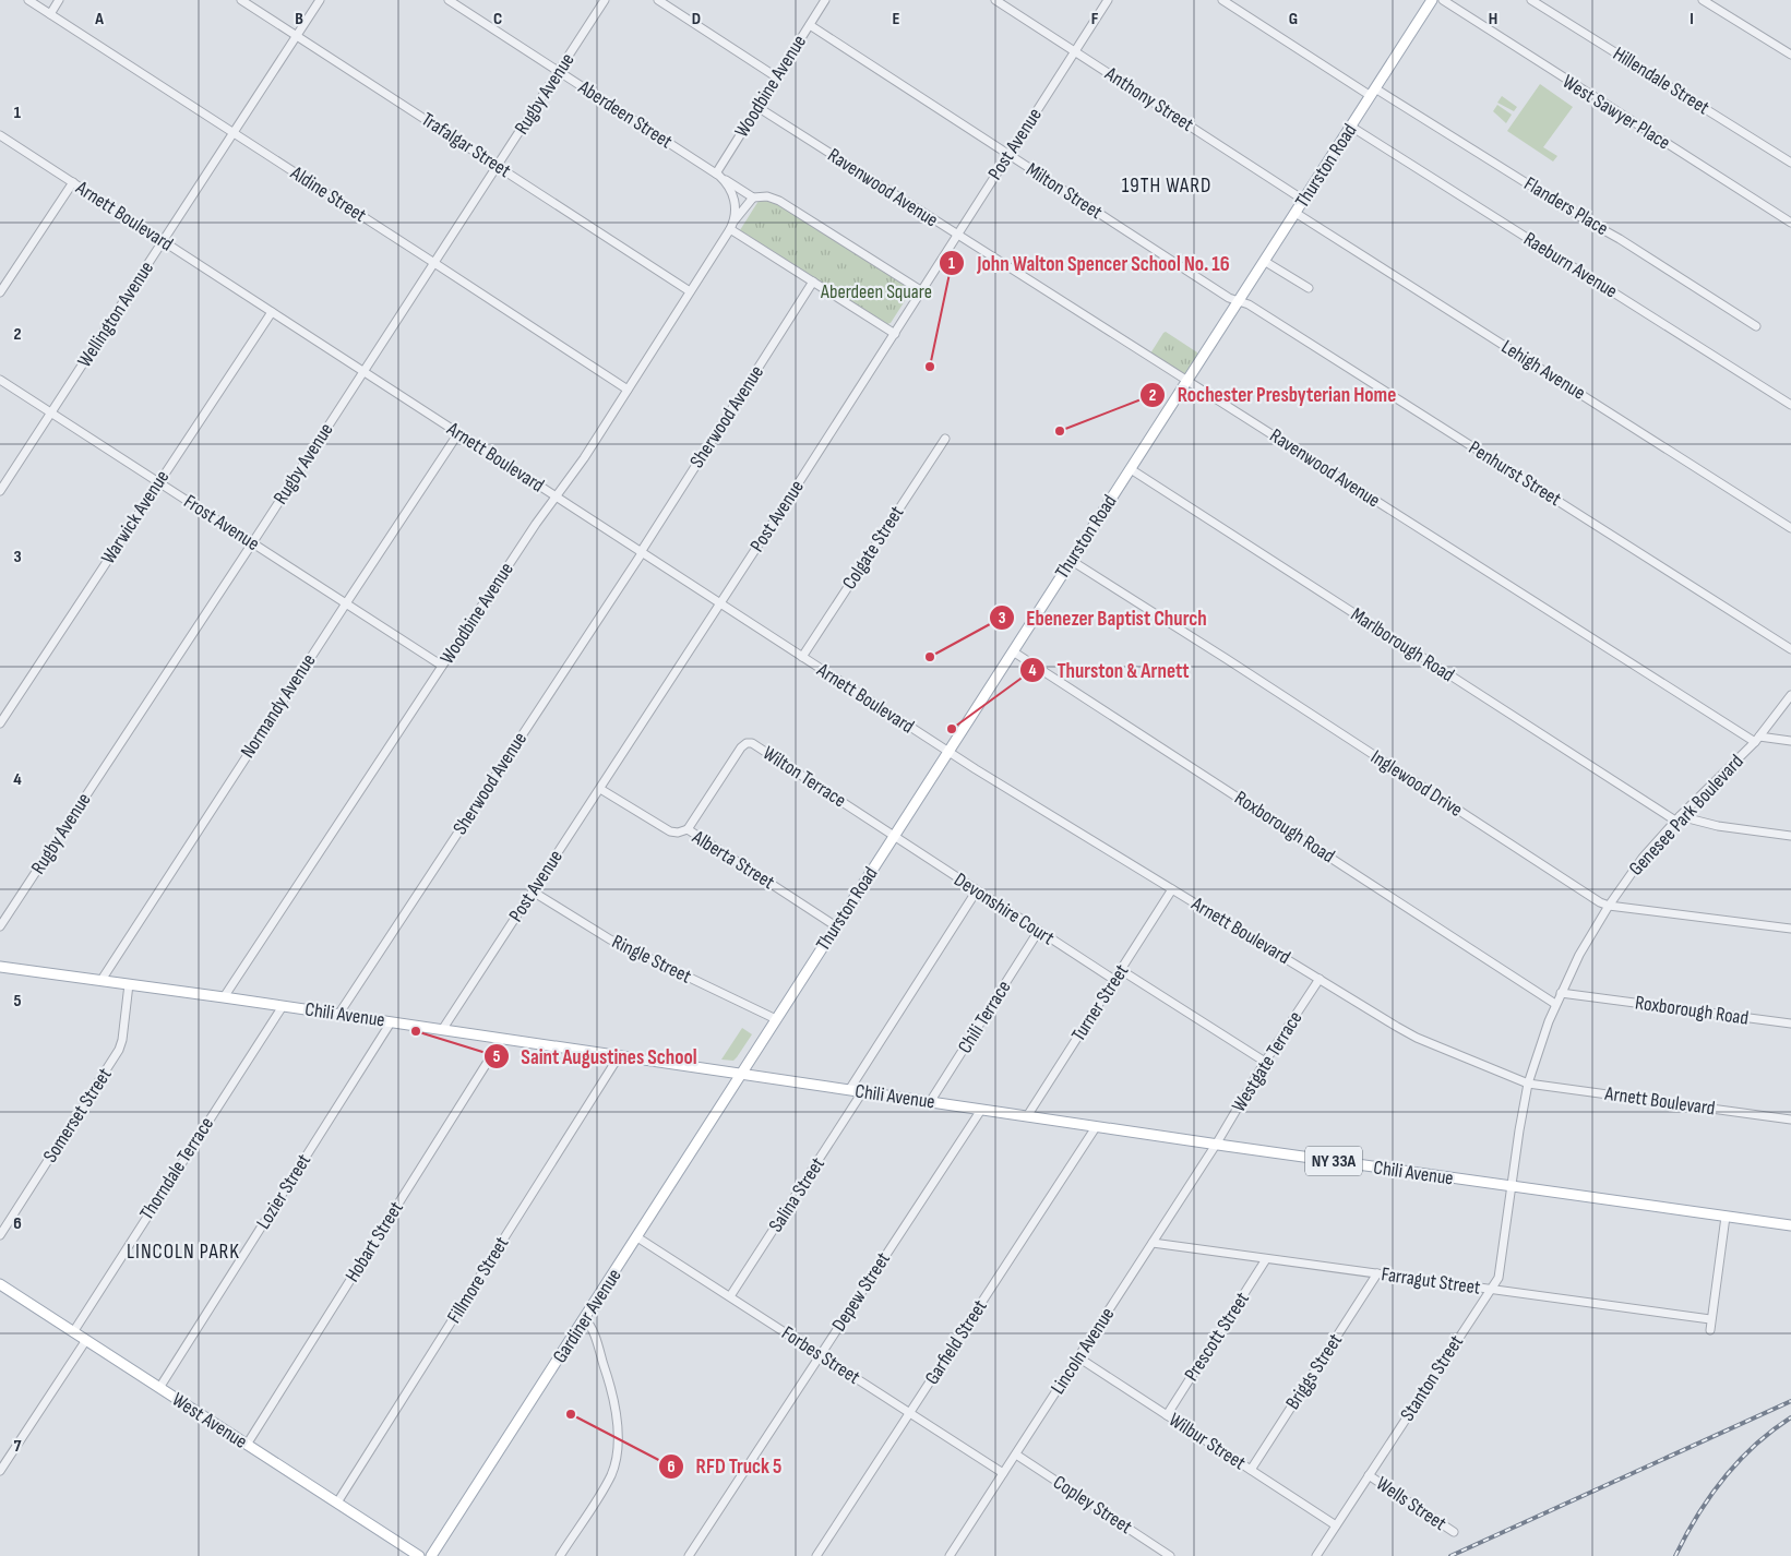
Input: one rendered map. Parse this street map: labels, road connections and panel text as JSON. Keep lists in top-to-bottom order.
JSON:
{
  "streets": {
    "main road": [
      "Thurston Road",
      "Chili Avenue",
      "NY 33A",
      "Gardiner Avenue",
      "West Avenue"
    ],
    "street": [
      "Hillendale Street",
      "Woodbine Avenue",
      "Rugby Avenue",
      "Anthony Street",
      "West Sawyer Place",
      "Aberdeen Street",
      "Post Avenue",
      "Trafalgar Street",
      "Ravenwood Avenue",
      "Milton Street",
      "Aldine Street",
      "Flanders Place",
      "Arnett Boulevard",
      "Raeburn Avenue",
      "Wellington Avenue",
      "Lehigh Avenue",
      "Sherwood Avenue",
      "Penhurst Street",
      "Warwick Avenue",
      "Frost Avenue",
      "Colgate Street",
      "Marlborough Road",
      "Normandy Avenue",
      "Wilton Terrace",
      "Inglewood Drive",
      "Genesee Park Boulevard",
      "Roxborough Road",
      "Alberta Street",
      "Devonshire Court",
      "Ringle Street",
      "Turner Street",
      "Chili Terrace",
      "Westgate Terrace",
      "Somerset Street",
      "Thorndale Terrace",
      "Lozier Street",
      "Salina Street",
      "Hobart Street",
      "Fillmore Street",
      "Farragut Street",
      "Depew Street",
      "Prescott Street",
      "Garfield Street",
      "Lincoln Avenue",
      "Forbes Street",
      "Briggs Street",
      "Stanton Street",
      "Wilbur Street",
      "Wells Street",
      "Copley Street"
    ]
  },
  "crossings": [
    ["Woodbine Avenue", "Aberdeen Street"],
    ["Woodbine Avenue", "Trafalgar Street"],
    ["Woodbine Avenue", "Ravenwood Avenue"],
    ["Woodbine Avenue", "Milton Street"],
    ["Woodbine Avenue", "Aldine Street"],
    ["Woodbine Avenue", "Arnett Boulevard"],
    ["Woodbine Avenue", "Frost Avenue"],
    ["Woodbine Avenue", "Chili Avenue"],
    ["Rugby Avenue", "Aberdeen Street"],
    ["Rugby Avenue", "Trafalgar Street"],
    ["Rugby Avenue", "Aldine Street"],
    ["Rugby Avenue", "Arnett Boulevard"],
    ["Rugby Avenue", "Frost Avenue"],
    ["Anthony Street", "Post Avenue"],
    ["Anthony Street", "Thurston Road"],
    ["Aberdeen Street", "Post Avenue"],
    ["Post Avenue", "Ravenwood Avenue"],
    ["Post Avenue", "Milton Street"],
    ["Post Avenue", "Arnett Boulevard"],
    ["Post Avenue", "Alberta Street"],
    ["Post Avenue", "Ringle Street"],
    ["Post Avenue", "Chili Avenue"],
    ["Trafalgar Street", "Wellington Avenue"],
    ["Thurston Road", "Ravenwood Avenue"],
    ["Thurston Road", "Milton Street"],
    ["Thurston Road", "Flanders Place"],
    ["Thurston Road", "Arnett Boulevard"],
    ["Thurston Road", "Raeburn Avenue"],
    ["Thurston Road", "Lehigh Avenue"],
    ["Thurston Road", "Penhurst Street"],
    ["Thurston Road", "Marlborough Road"],
    ["Thurston Road", "Wilton Terrace"],
    ["Thurston Road", "Inglewood Drive"],
    ["Thurston Road", "Roxborough Road"],
    ["Thurston Road", "Alberta Street"],
    ["Thurston Road", "Devonshire Court"],
    ["Thurston Road", "Ringle Street"],
    ["Thurston Road", "Chili Avenue"],
    ["Thurston Road", "Gardiner Avenue"],
    ["Ravenwood Avenue", "Genesee Park Boulevard"],
    ["Milton Street", "Penhurst Street"],
    ["Aldine Street", "Wellington Avenue"],
    ["Arnett Boulevard", "Wellington Avenue"],
    ["Arnett Boulevard", "Sherwood Avenue"],
    ["Arnett Boulevard", "Warwick Avenue"],
    ["Arnett Boulevard", "Colgate Street"],
    ["Arnett Boulevard", "Normandy Avenue"],
    ["Arnett Boulevard", "Genesee Park Boulevard"],
    ["Arnett Boulevard", "Turner Street"],
    ["Arnett Boulevard", "Westgate Terrace"],
    ["Wellington Avenue", "Frost Avenue"],
    ["Sherwood Avenue", "Chili Avenue"],
    ["Warwick Avenue", "Frost Avenue"],
    ["Frost Avenue", "Normandy Avenue"],
    ["Marlborough Road", "Genesee Park Boulevard"],
    ["Normandy Avenue", "Chili Avenue"],
    ["Wilton Terrace", "Alberta Street"],
    ["Wilton Terrace", "Devonshire Court"],
    ["Inglewood Drive", "Genesee Park Boulevard"],
    ["Genesee Park Boulevard", "Roxborough Road"],
    ["Genesee Park Boulevard", "Chili Avenue"],
    ["Genesee Park Boulevard", "Stanton Street"],
    ["Devonshire Court", "Turner Street"],
    ["Devonshire Court", "Chili Terrace"],
    ["Turner Street", "Chili Avenue"],
    ["Chili Avenue", "Chili Terrace"],
    ["Chili Avenue", "Westgate Terrace"],
    ["Chili Avenue", "Somerset Street"],
    ["Chili Avenue", "Thorndale Terrace"],
    ["Chili Avenue", "Lozier Street"],
    ["Chili Avenue", "Salina Street"],
    ["Chili Avenue", "Hobart Street"],
    ["Chili Avenue", "Fillmore Street"],
    ["Chili Avenue", "Depew Street"],
    ["Chili Avenue", "Gardiner Avenue"],
    ["Chili Avenue", "Garfield Street"],
    ["Chili Avenue", "Lincoln Avenue"],
    ["Chili Avenue", "Stanton Street"],
    ["Westgate Terrace", "Lincoln Avenue"],
    ["Thorndale Terrace", "West Avenue"],
    ["Lozier Street", "West Avenue"],
    ["Salina Street", "Forbes Street"],
    ["Hobart Street", "West Avenue"],
    ["Fillmore Street", "West Avenue"],
    ["Farragut Street", "Prescott Street"],
    ["Farragut Street", "Lincoln Avenue"],
    ["Farragut Street", "Briggs Street"],
    ["Farragut Street", "Stanton Street"],
    ["Depew Street", "Forbes Street"],
    ["Gardiner Avenue", "Forbes Street"],
    ["Prescott Street", "Wilbur Street"],
    ["Garfield Street", "Forbes Street"],
    ["Lincoln Avenue", "Forbes Street"],
    ["Lincoln Avenue", "Wilbur Street"],
    ["Lincoln Avenue", "Copley Street"],
    ["Briggs Street", "Wilbur Street"],
    ["Stanton Street", "Wilbur Street"],
    ["Stanton Street", "Wells Street"]
  ],
  "districts": ["19TH WARD", "LINCOLN PARK"],
  "parks": ["Aberdeen Square"],
  "places": [
    "John Walton Spencer School No. 16",
    "Rochester Presbyterian Home",
    "Ebenezer Baptist Church",
    "Thurston & Arnett",
    "Saint Augustines School",
    "RFD Truck 5"
  ],
  "grid": {
    "columns": [
      "A",
      "B",
      "C",
      "D",
      "E",
      "F",
      "G",
      "H",
      "I"
    ],
    "rows": [
      "1",
      "2",
      "3",
      "4",
      "5",
      "6",
      "7"
    ]
  }
}
